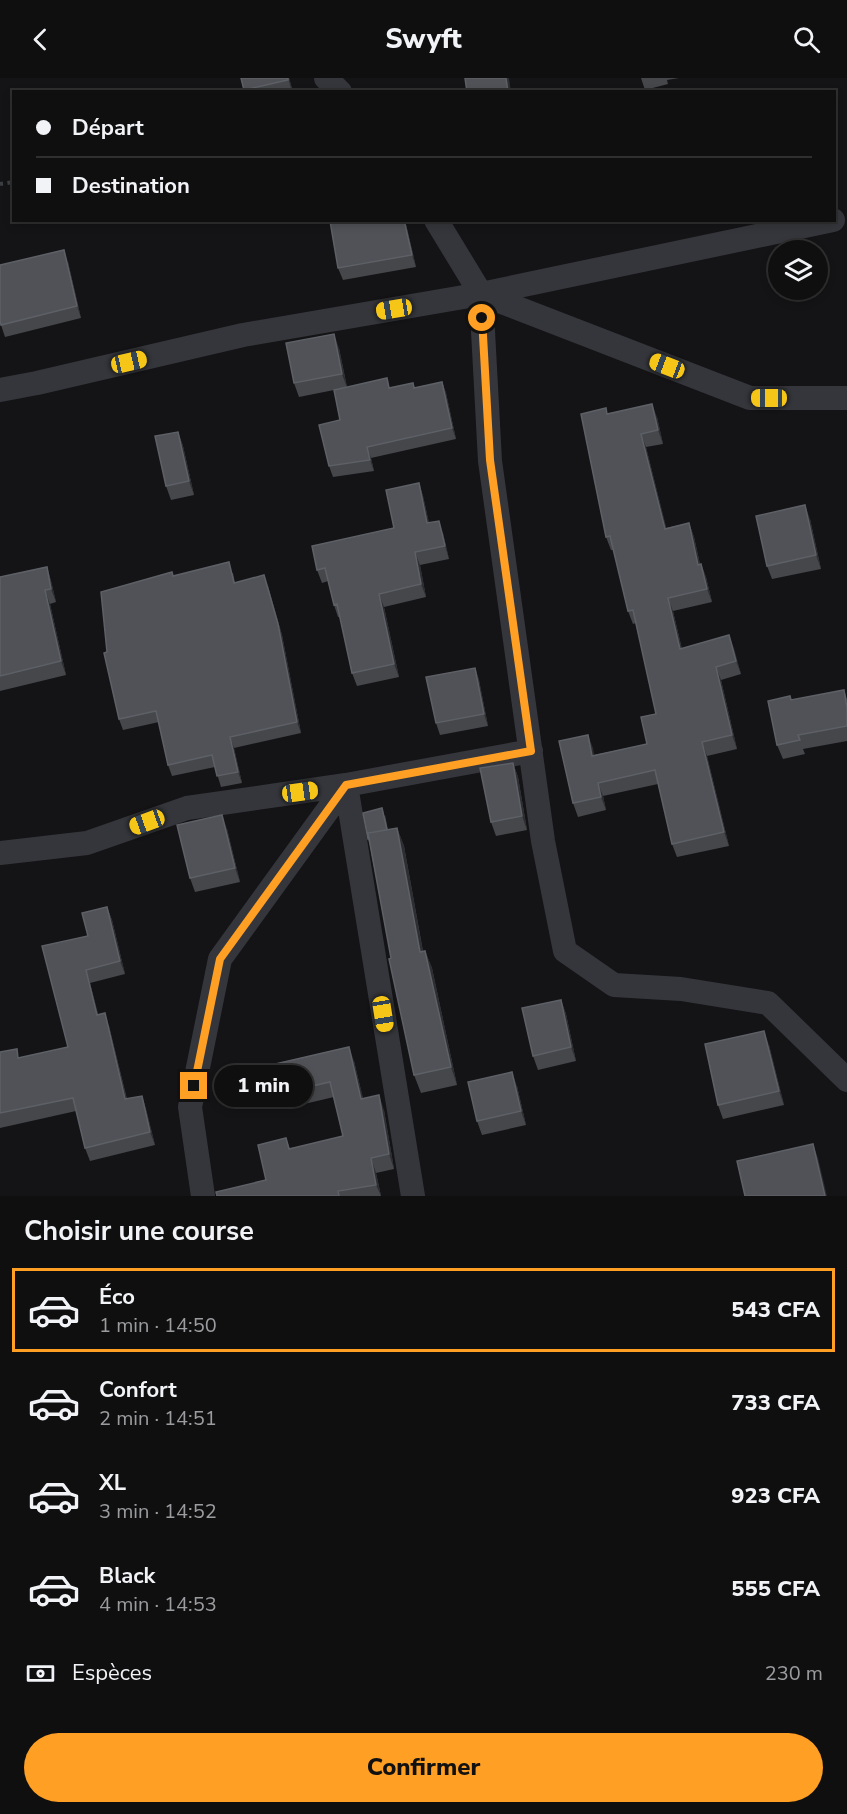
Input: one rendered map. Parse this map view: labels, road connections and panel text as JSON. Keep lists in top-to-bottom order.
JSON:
{
  "page": {
    "header": "Swyft",
    "banner": ["Départ", "Destination"],
    "bubble": "1 min",
    "heading": "Choisir une course",
    "list": [
      {
        "name": "Éco",
        "note": "1 min · 14:50",
        "value": "543 CFA"
      },
      {
        "name": "Confort",
        "note": "2 min · 14:51",
        "value": "733 CFA"
      },
      {
        "name": "XL",
        "note": "3 min · 14:52",
        "value": "923 CFA"
      },
      {
        "name": "Black",
        "note": "4 min · 14:53",
        "value": "555 CFA"
      }
    ],
    "pay": ["Espèces", "230 m"],
    "buttons": "Confirmer"
  }
}
